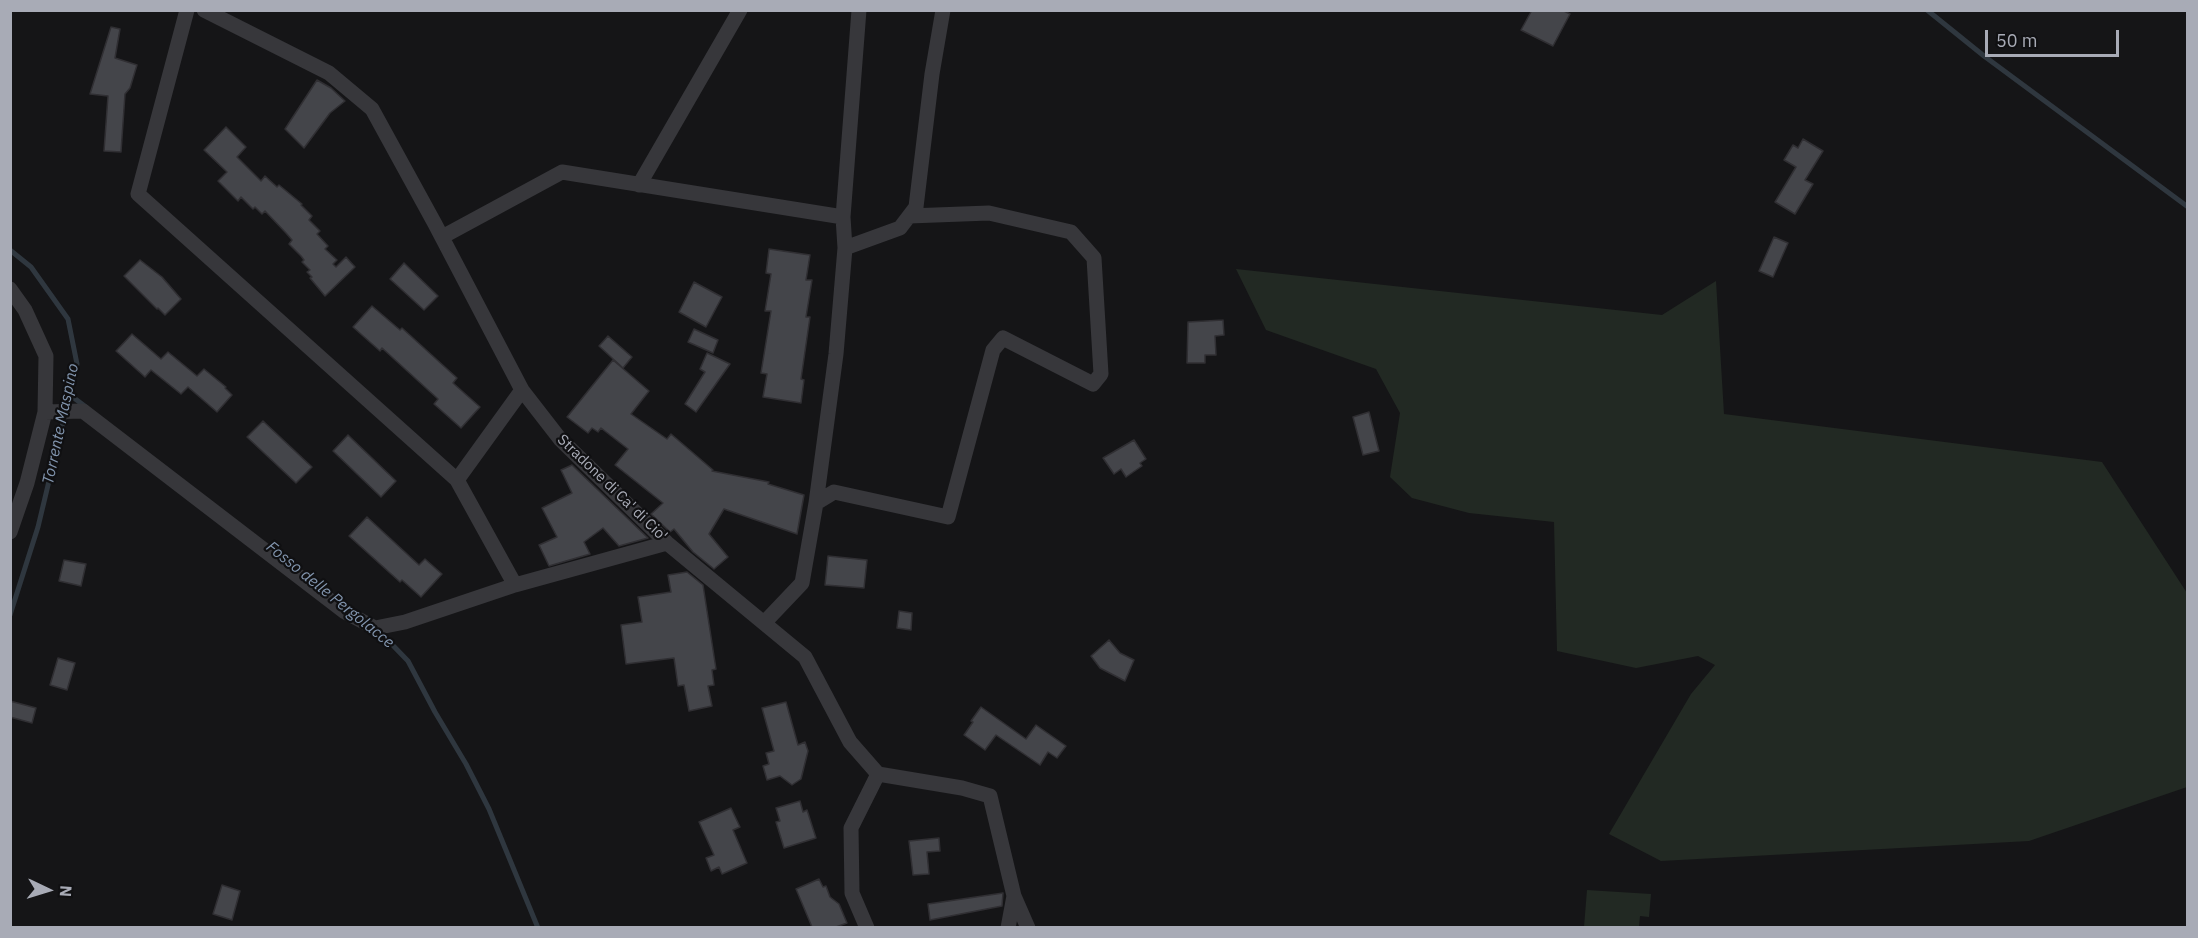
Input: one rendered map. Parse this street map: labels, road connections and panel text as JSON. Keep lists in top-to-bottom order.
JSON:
{
  "streets": {
    "street": ["Stradone di Ca' di Cio'"]
  },
  "water": ["Torrente Maspino", "Fosso delle Pergolacce"],
  "scale_bar": "50 m",
  "north": "right"
}
